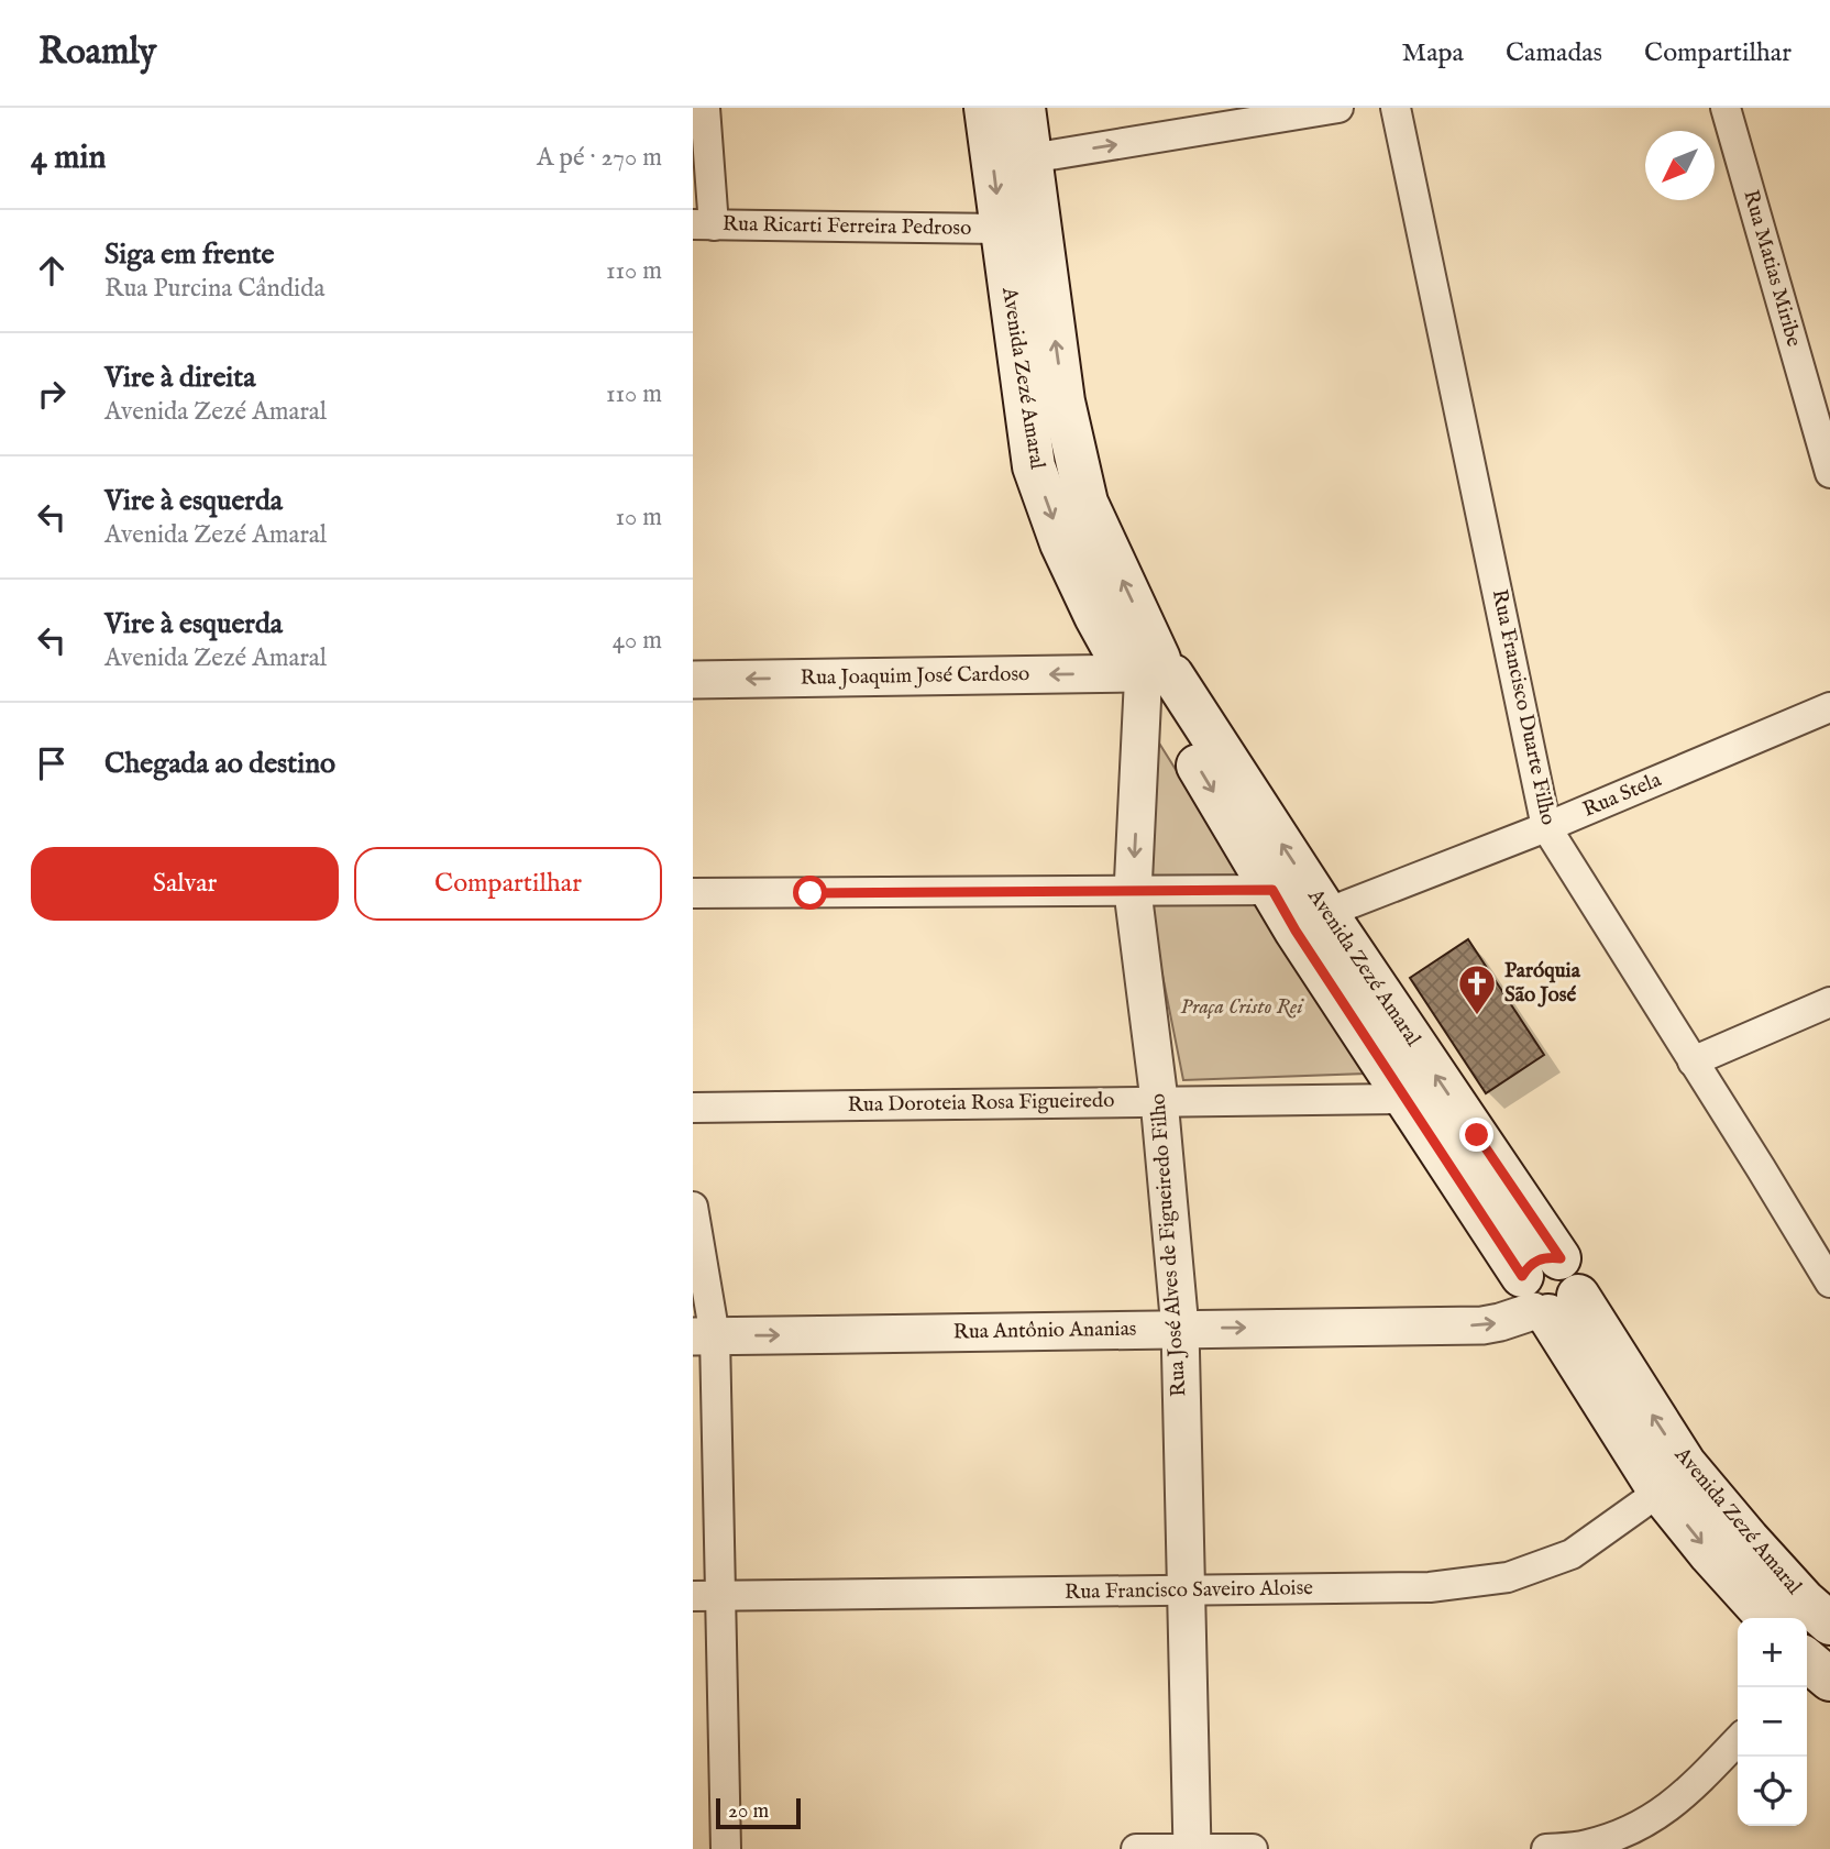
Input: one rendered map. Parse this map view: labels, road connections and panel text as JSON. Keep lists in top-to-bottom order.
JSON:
{
  "streets": {
    "main road": ["Avenida Zezé Amaral"],
    "street": [
      "Rua Ricarti Ferreira Pedroso",
      "Rua Matias Miribe",
      "Rua Joaquim José Cardoso",
      "Rua Francisco Duarte Filho",
      "Rua Stela",
      "Rua Doroteia Rosa Figueiredo",
      "Rua José Alves de Figueiredo Filho",
      "Rua Antônio Ananias",
      "Rua Francisco Saveiro Aloise"
    ]
  },
  "crossings": [
    ["Rua Ricarti Ferreira Pedroso", "Avenida Zezé Amaral"],
    ["Avenida Zezé Amaral", "Rua Joaquim José Cardoso"],
    ["Avenida Zezé Amaral", "Rua Stela"],
    ["Avenida Zezé Amaral", "Rua Doroteia Rosa Figueiredo"],
    ["Avenida Zezé Amaral", "Rua José Alves de Figueiredo Filho"],
    ["Avenida Zezé Amaral", "Rua Antônio Ananias"],
    ["Avenida Zezé Amaral", "Rua Francisco Saveiro Aloise"],
    ["Rua Joaquim José Cardoso", "Rua José Alves de Figueiredo Filho"],
    ["Rua Francisco Duarte Filho", "Rua Stela"],
    ["Rua Doroteia Rosa Figueiredo", "Rua José Alves de Figueiredo Filho"],
    ["Rua José Alves de Figueiredo Filho", "Rua Antônio Ananias"],
    ["Rua José Alves de Figueiredo Filho", "Rua Francisco Saveiro Aloise"]
  ],
  "one_way": ["Rua Antônio Ananias"],
  "parks": ["Praça Cristo Rei"],
  "places": {
    "church": ["Paróquia São José"]
  },
  "scale_bar": "20 m",
  "north": "bottom left",
  "page": {
    "header": "Roamly",
    "nav": ["Mapa", "Camadas", "Compartilhar"],
    "heading": ["4 min", "A pé · 270 m"],
    "list": [
      ["Siga em frente", "Rua Purcina Cândida", "110 m"],
      ["Vire à direita", "Avenida Zezé Amaral", "110 m"],
      ["Vire à esquerda", "Avenida Zezé Amaral", "10 m"],
      ["Vire à esquerda", "Avenida Zezé Amaral", "40 m"],
      "Chegada ao destino"
    ],
    "buttons": ["Salvar", "Compartilhar"],
    "map_buttons": ["+", "−"],
    "scale": "20 m"
  }
}
